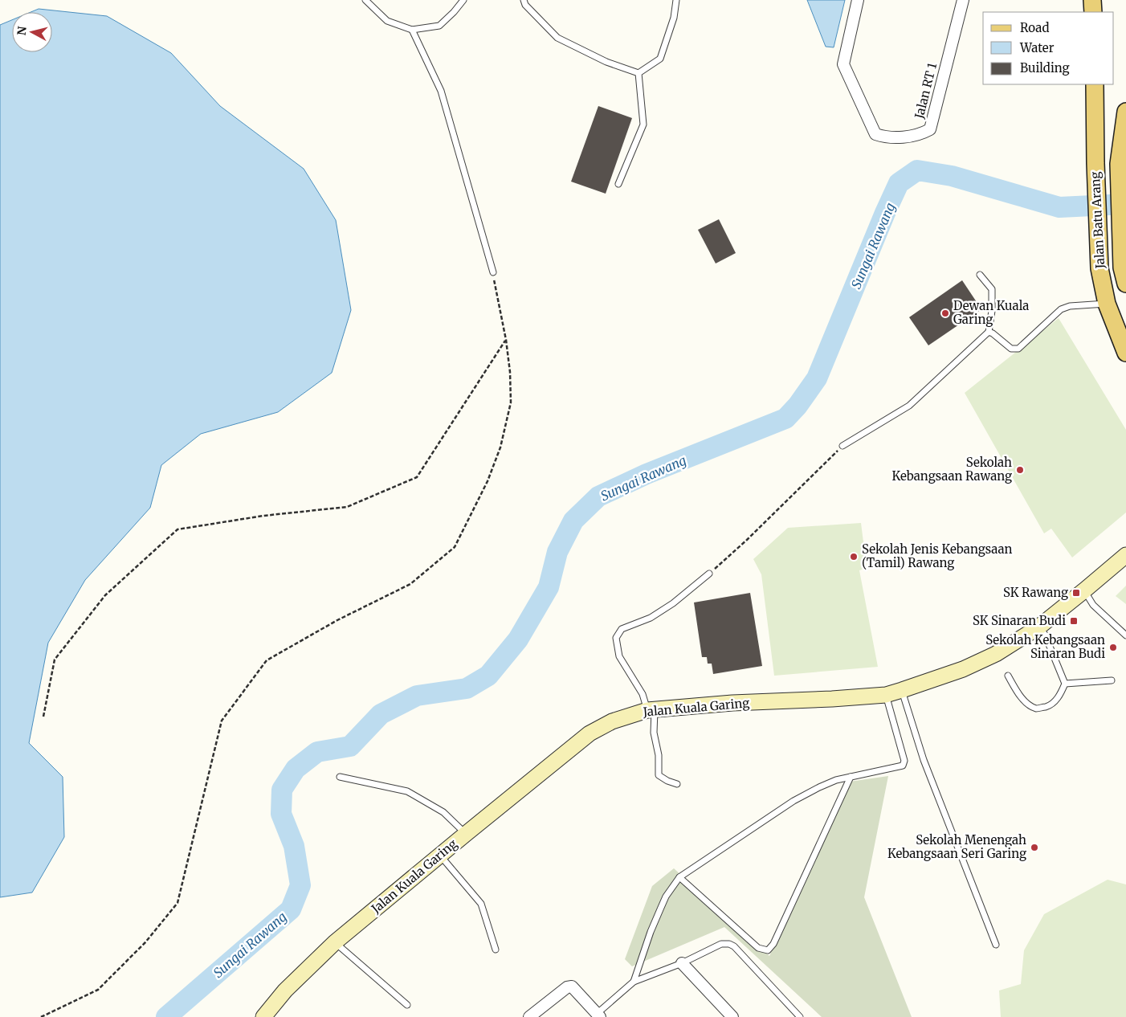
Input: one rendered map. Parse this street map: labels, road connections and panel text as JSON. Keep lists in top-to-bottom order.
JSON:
{
  "streets": {
    "main road": ["Jalan Batu Arang"],
    "street": ["Jalan RT 1", "Jalan Kuala Garing"]
  },
  "water": ["Sungai Rawang"],
  "places": {
    "other": [
      "Dewan Kuala Garing",
      "Sekolah Kebangsaan Rawang",
      "Sekolah Jenis Kebangsaan (Tamil) Rawang",
      "Sekolah Kebangsaan Sinaran Budi",
      "Sekolah Menengah Kebangsaan Seri Garing"
    ],
    "transit": ["SK Rawang", "SK Sinaran Budi"]
  },
  "legend": ["Road", "Water", "Building"],
  "north": "left"
}
